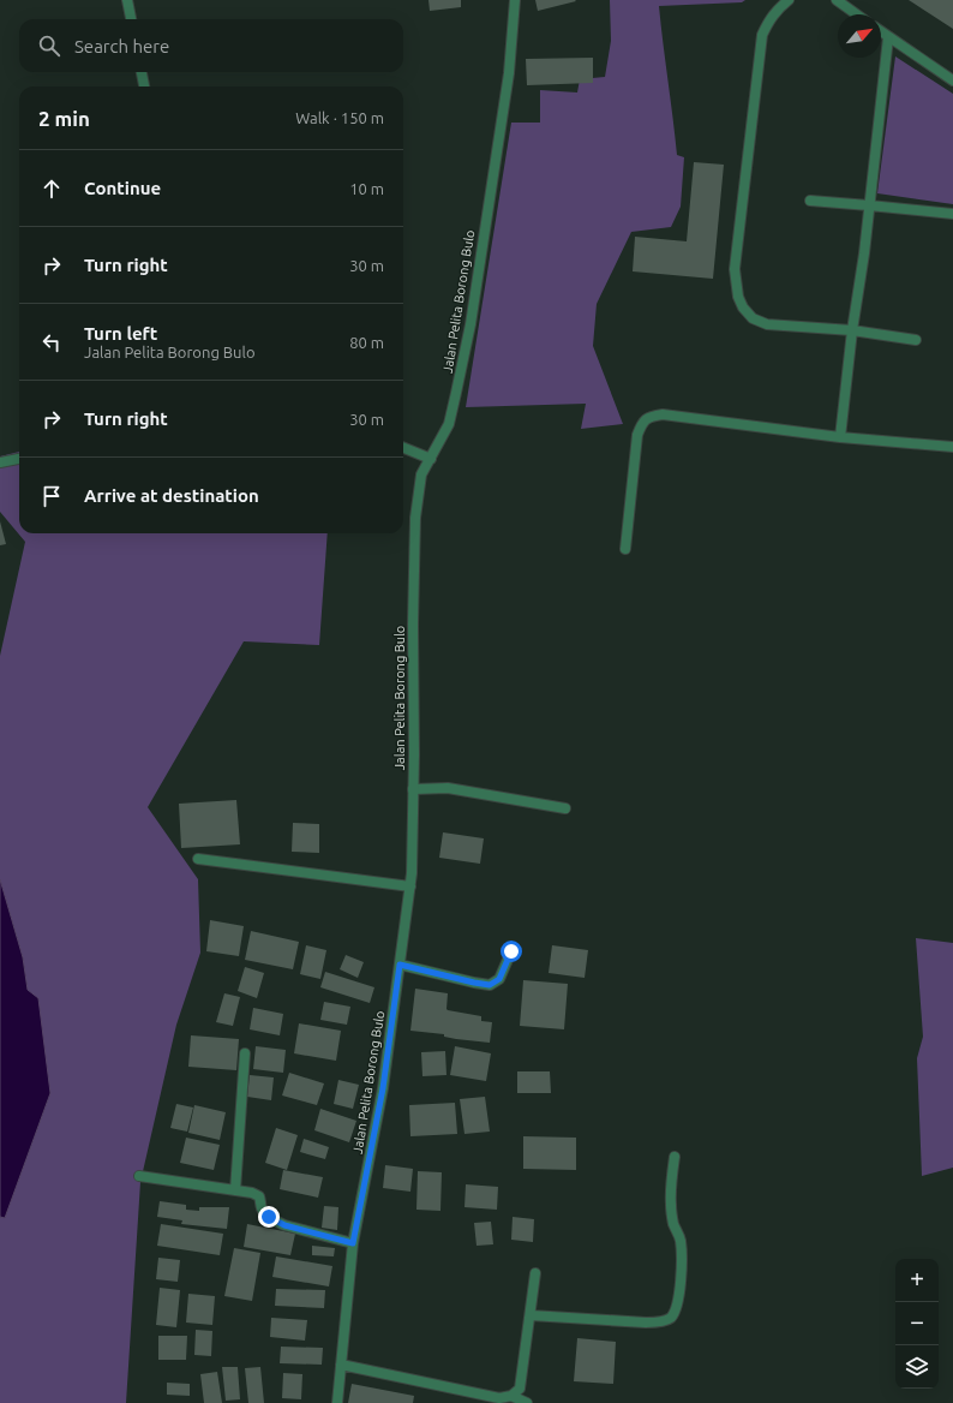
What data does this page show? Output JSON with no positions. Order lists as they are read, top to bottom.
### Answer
{
  "streets": {
    "street": ["Jalan Pelita Borong Bulo"]
  },
  "north": "top right",
  "page": {
    "search": "Search here",
    "heading": ["2 min", "Walk · 150 m"],
    "list": [
      ["Continue", "10 m"],
      ["Turn right", "30 m"],
      ["Turn left", "Jalan Pelita Borong Bulo", "80 m"],
      ["Turn right", "30 m"],
      "Arrive at destination"
    ],
    "map_buttons": ["+", "−"]
  }
}
